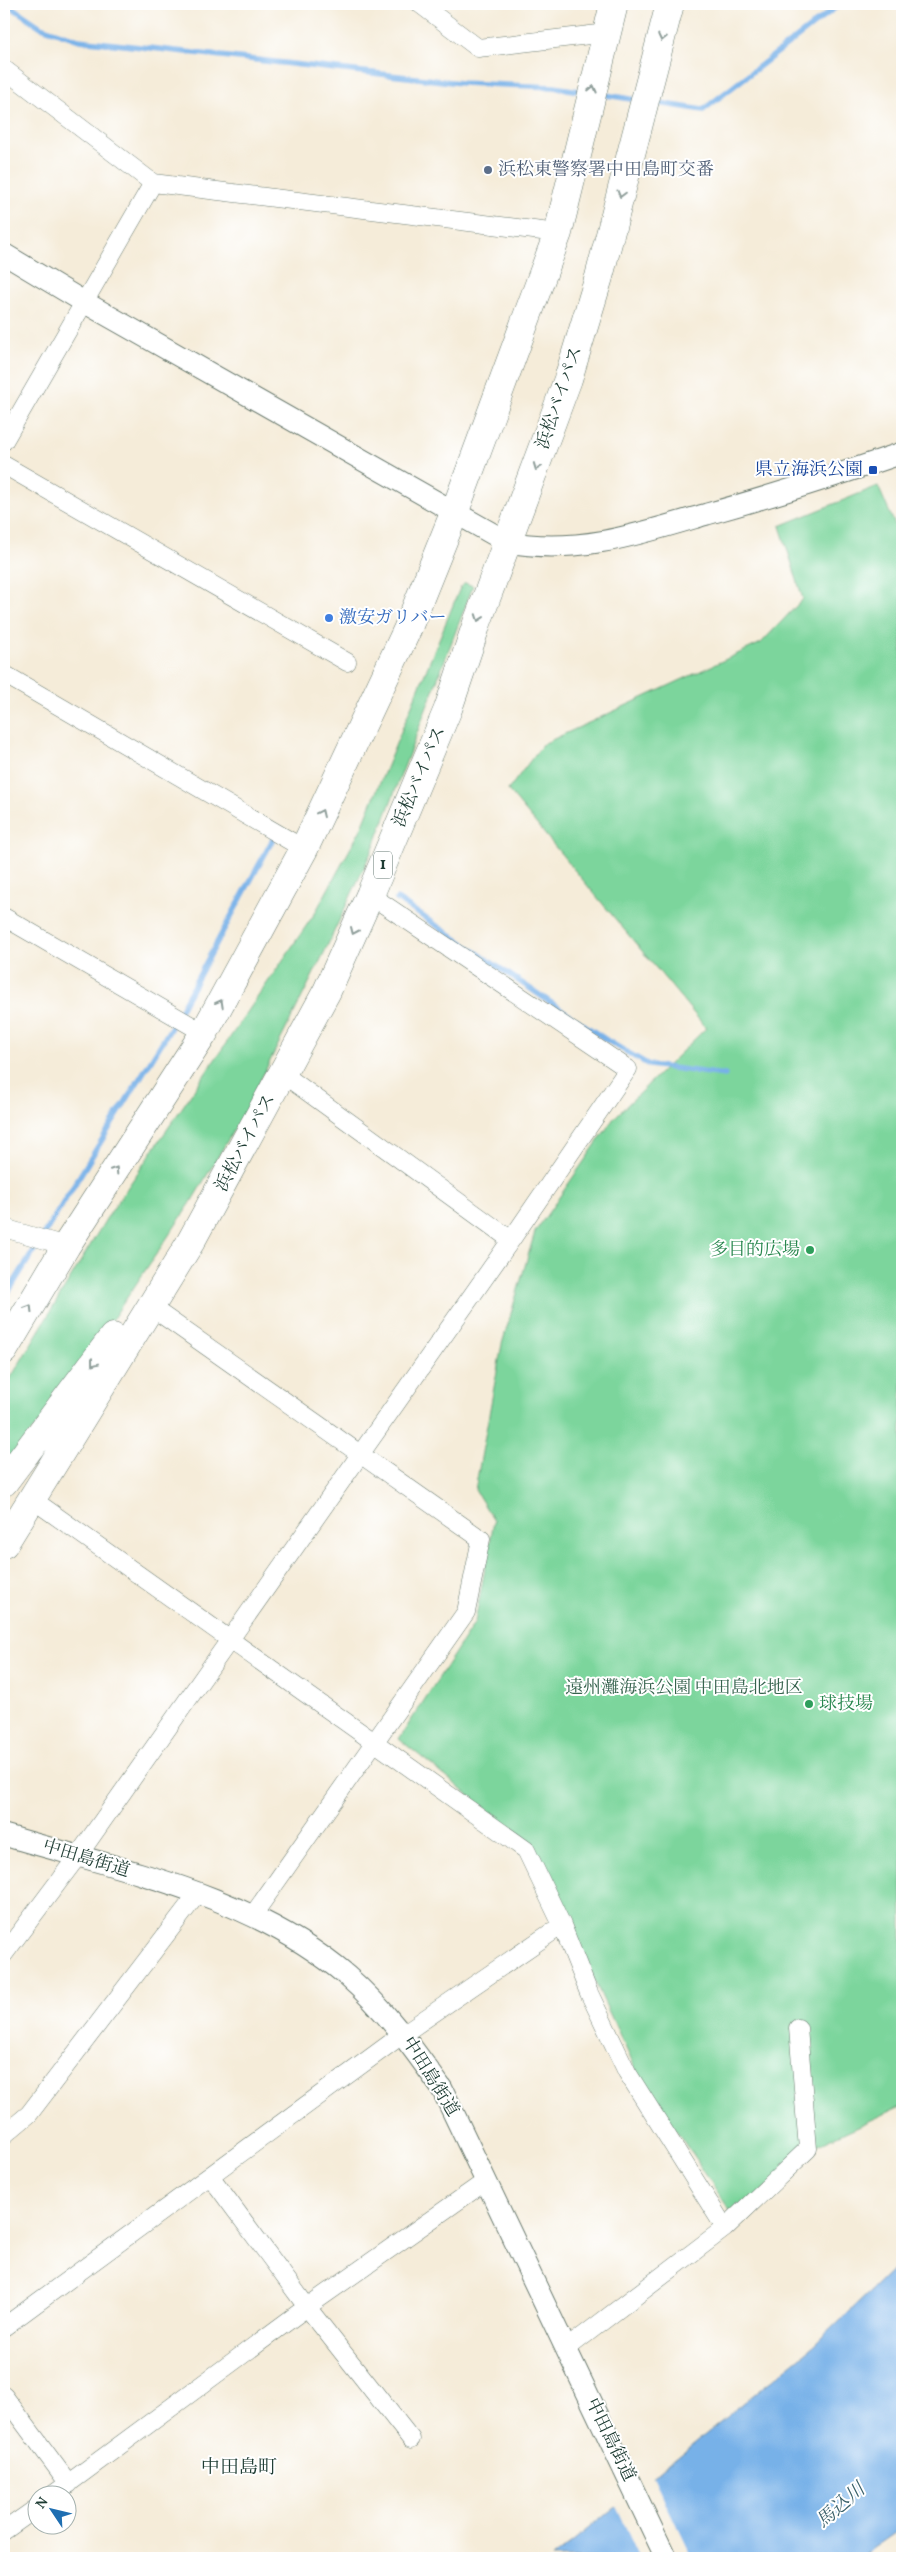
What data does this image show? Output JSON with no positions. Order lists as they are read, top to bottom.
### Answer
{
  "streets": {
    "highway": ["浜松バイパス", "1"],
    "street": ["中田島街道"]
  },
  "districts": ["中田島町"],
  "water": ["馬込川"],
  "parks": ["遠州灘海浜公園 中田島北地区"],
  "places": {
    "other": [
      "浜松東警察署中田島町交番",
      "激安ガリバー",
      "多目的広場",
      "球技場"
    ],
    "transit": ["県立海浜公園"]
  },
  "north": "top left"
}
